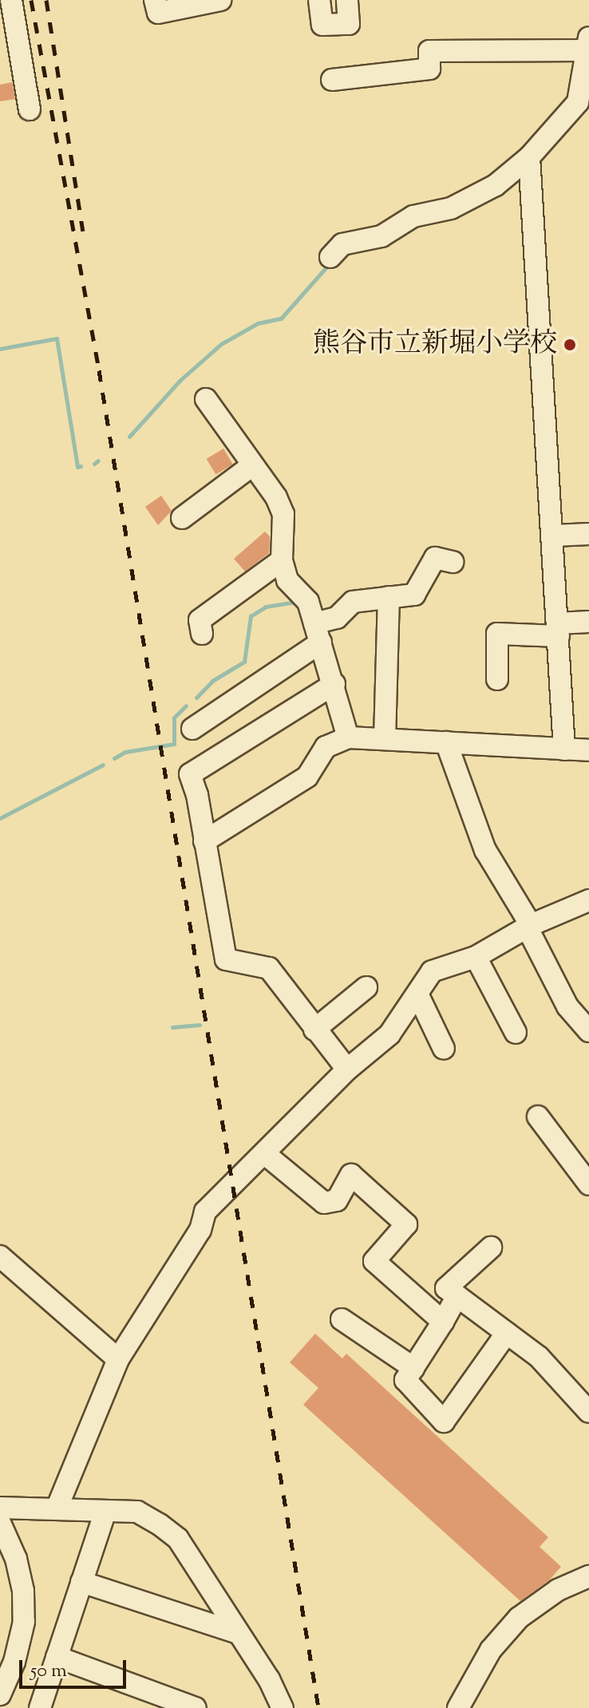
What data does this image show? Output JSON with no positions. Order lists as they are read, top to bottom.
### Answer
{
  "places": ["熊谷市立新堀小学校"],
  "scale_bar": "50 m"
}
